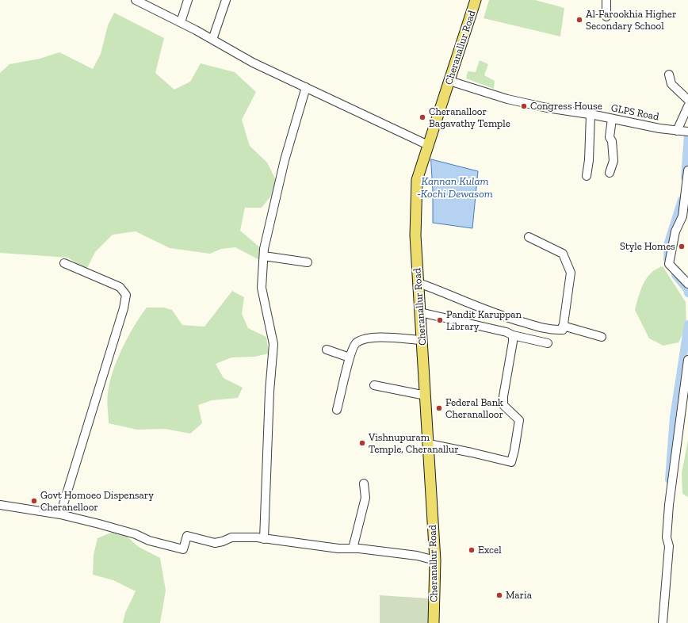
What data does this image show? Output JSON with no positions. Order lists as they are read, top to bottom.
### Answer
{
  "streets": {
    "main road": ["Cheranallur Road"],
    "street": ["GLPS Road"]
  },
  "crossings": [
    ["Cheranallur Road", "GLPS Road"]
  ],
  "water": ["Kannan Kulam -Kochi Dewasom"],
  "places": [
    "Al-Farookhia Higher Secondary School",
    "Congress House",
    "Cheranalloor Bagavathy Temple",
    "Style Homes",
    "Pandit Karuppan Library",
    "Federal Bank Cheranalloor",
    "Vishnupuram Temple, Cheranallur",
    "Govt Homoeo Dispensary Cheranelloor",
    "Excel",
    "Maria"
  ]
}
